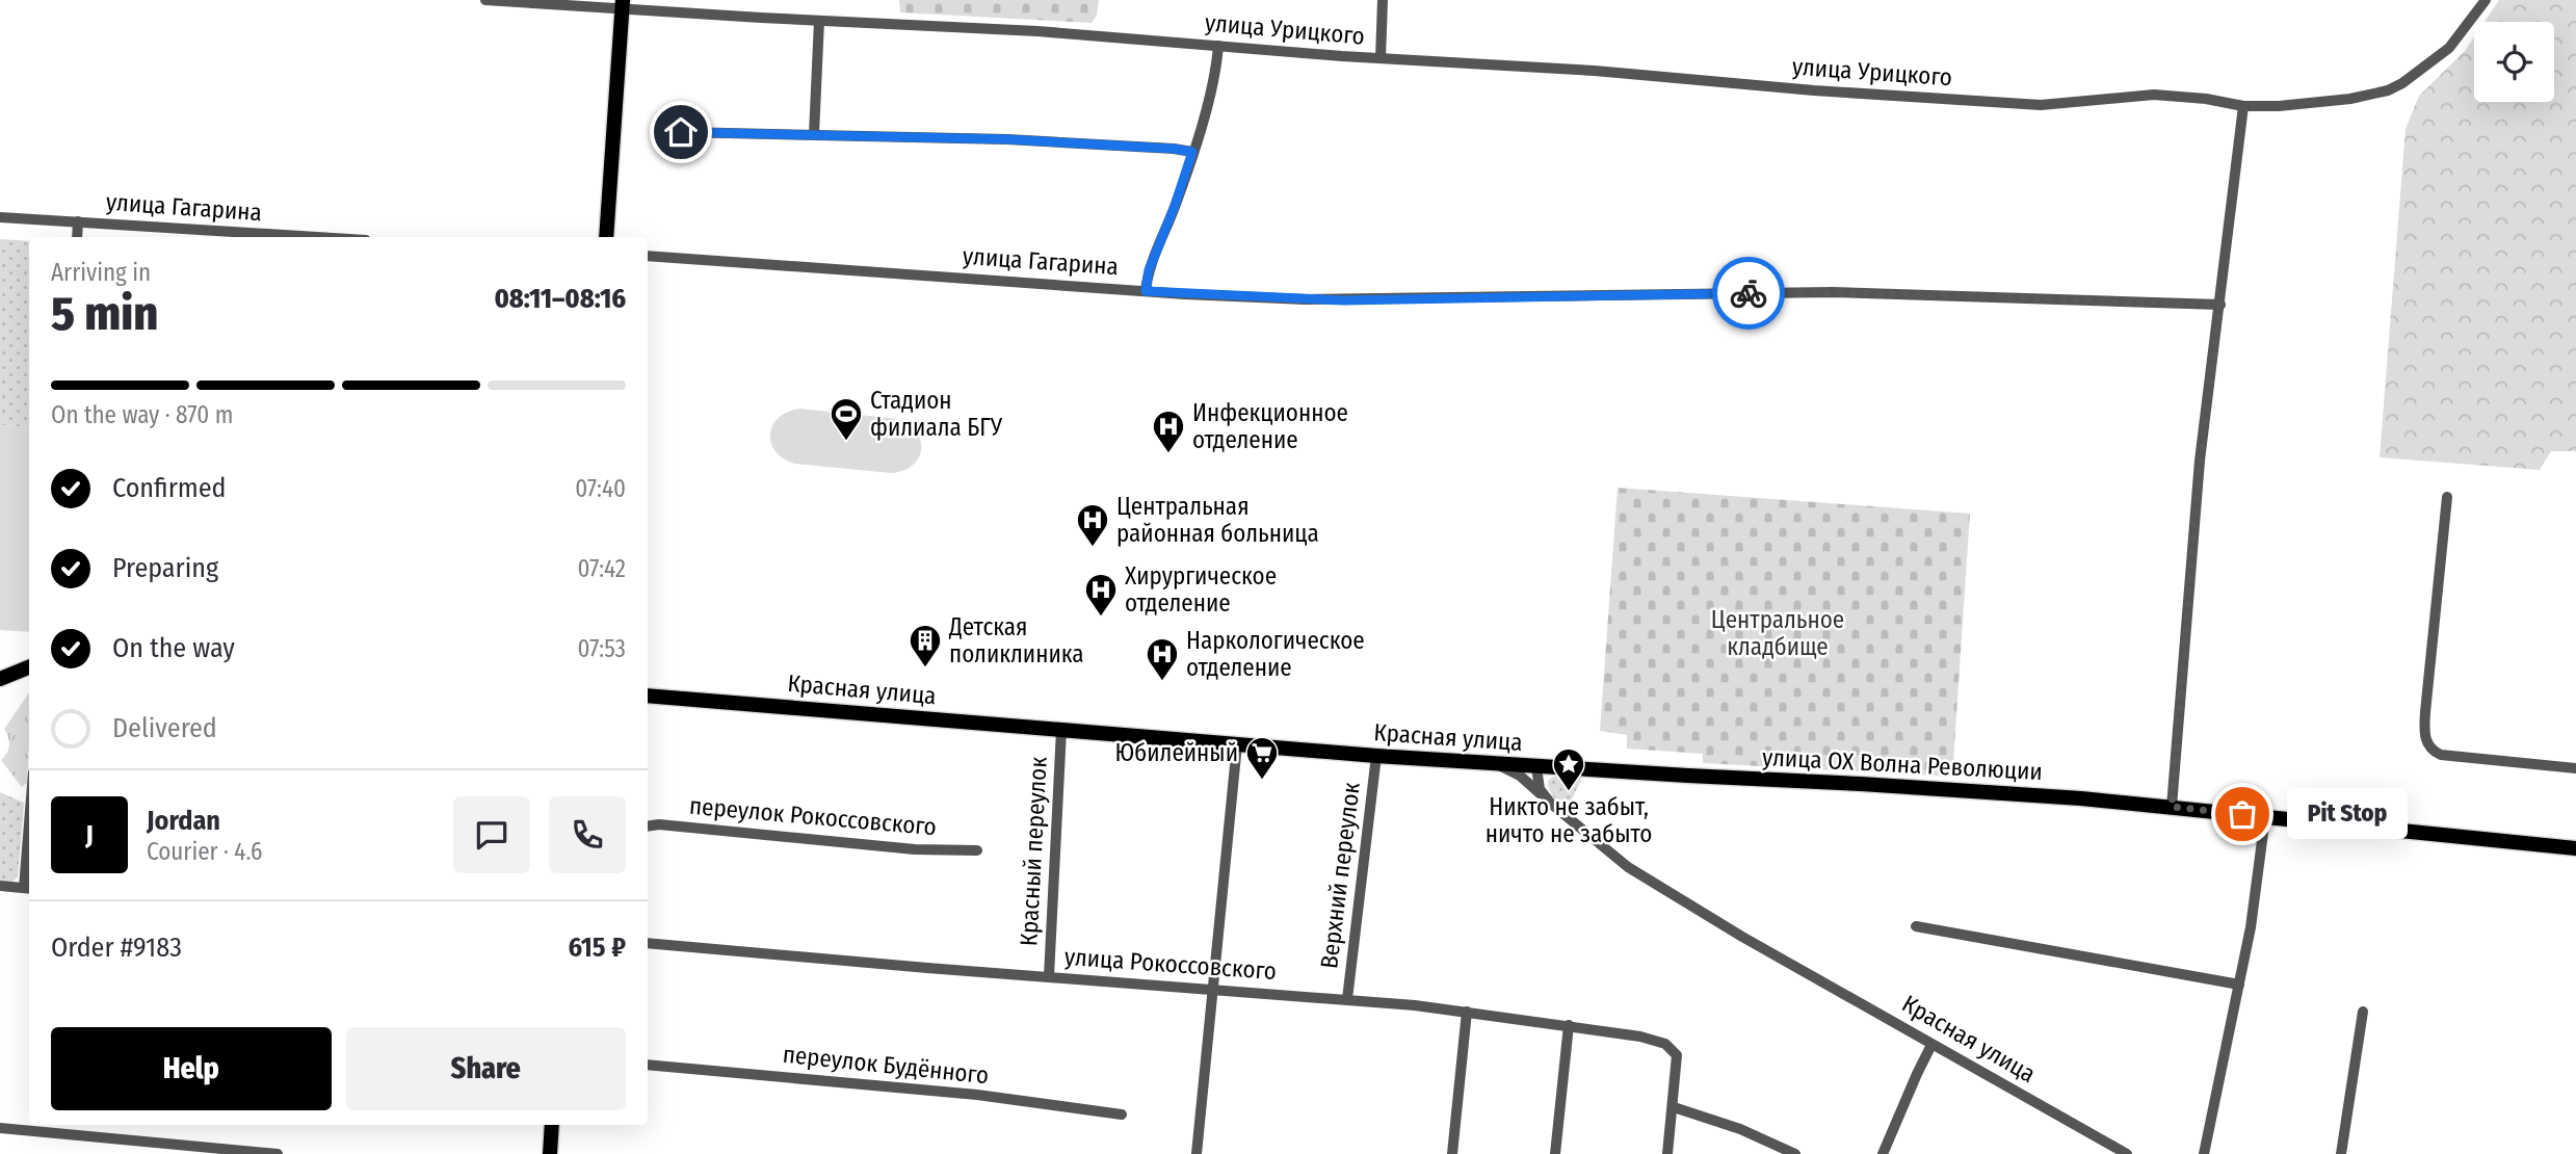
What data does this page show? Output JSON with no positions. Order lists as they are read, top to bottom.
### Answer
{
  "streets": {
    "main road": ["Красная улица", "улица ОХ Волна Революции"],
    "street": [
      "улица Урицкого",
      "улица Гагарина",
      "переулок Рокоссовского",
      "Красный переулок",
      "Верхний переулок",
      "улица Рокоссовского",
      "переулок Будённого"
    ]
  },
  "crossings": [
    ["Красная улица", "улица ОХ Волна Революции"],
    ["Красная улица", "Красный переулок"],
    ["Красная улица", "Верхний переулок"],
    ["Красный переулок", "улица Рокоссовского"],
    ["Верхний переулок", "улица Рокоссовского"]
  ],
  "parks": ["Центральное кладбище"],
  "places": {
    "sports": ["Стадион филиала БГУ"],
    "hospital": [
      "Инфекционное отделение",
      "Центральная районная больница",
      "Хирургическое отделение",
      "Наркологическое отделение"
    ],
    "building": ["Детская поликлиника"],
    "supermarket": ["Юбилейный"],
    "place": ["Никто не забыт, ничто не забыто"],
    "other": ["Pit Stop"]
  },
  "page": {
    "heading": ["5 min", "Arriving in", "08:11–08:16"],
    "panel": [
      "Jordan",
      "Courier · 4.6",
      "Order #9183",
      "615 ₽"
    ],
    "bar": "On the way · 870 m",
    "list": [
      ["Confirmed", "07:40"],
      ["Preparing", "07:42"],
      ["On the way", "07:53"],
      "Delivered"
    ],
    "bubble": "Pit Stop",
    "round": "J",
    "buttons": ["Help", "Share"]
  }
}
